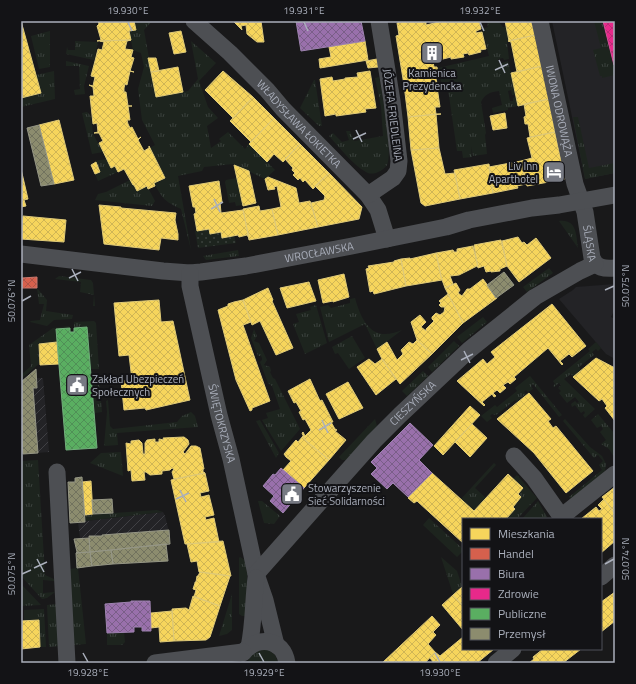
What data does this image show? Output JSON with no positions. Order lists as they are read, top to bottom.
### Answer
{
  "streets": {
    "street": [
      "IWONA ODROWĄŻA",
      "JÓZEFA FRIEDLEINA",
      "WŁADYSŁAWA ŁOKIETKA",
      "ŚLĄSKA",
      "WROCŁAWSKA",
      "CIESZYŃSKA",
      "ŚWIĘTOKRZYSKA"
    ]
  },
  "crossings": [
    ["IWONA ODROWĄŻA", "ŚLĄSKA"],
    ["IWONA ODROWĄŻA", "WROCŁAWSKA"],
    ["JÓZEFA FRIEDLEINA", "WŁADYSŁAWA ŁOKIETKA"],
    ["WŁADYSŁAWA ŁOKIETKA", "WROCŁAWSKA"],
    ["ŚLĄSKA", "WROCŁAWSKA"],
    ["ŚLĄSKA", "CIESZYŃSKA"],
    ["WROCŁAWSKA", "ŚWIĘTOKRZYSKA"],
    ["CIESZYŃSKA", "ŚWIĘTOKRZYSKA"]
  ],
  "places": {
    "building": ["Kamienica Prezydencka"],
    "hotel": ["Liv Inn Aparthotel"],
    "public building": ["Zakład Ubezpieczeń Społecznych", "Stowarzyszenie Sieć Solidarności"]
  },
  "legend": [
    "Mieszkania",
    "Handel",
    "Biura",
    "Zdrowie",
    "Publiczne",
    "Przemysł"
  ],
  "coordinates": [
    "19.930°E",
    "19.931°E",
    "19.932°E",
    "50.075°N",
    "50.076°N",
    "50.074°N",
    "19.928°E",
    "19.929°E"
  ]
}
